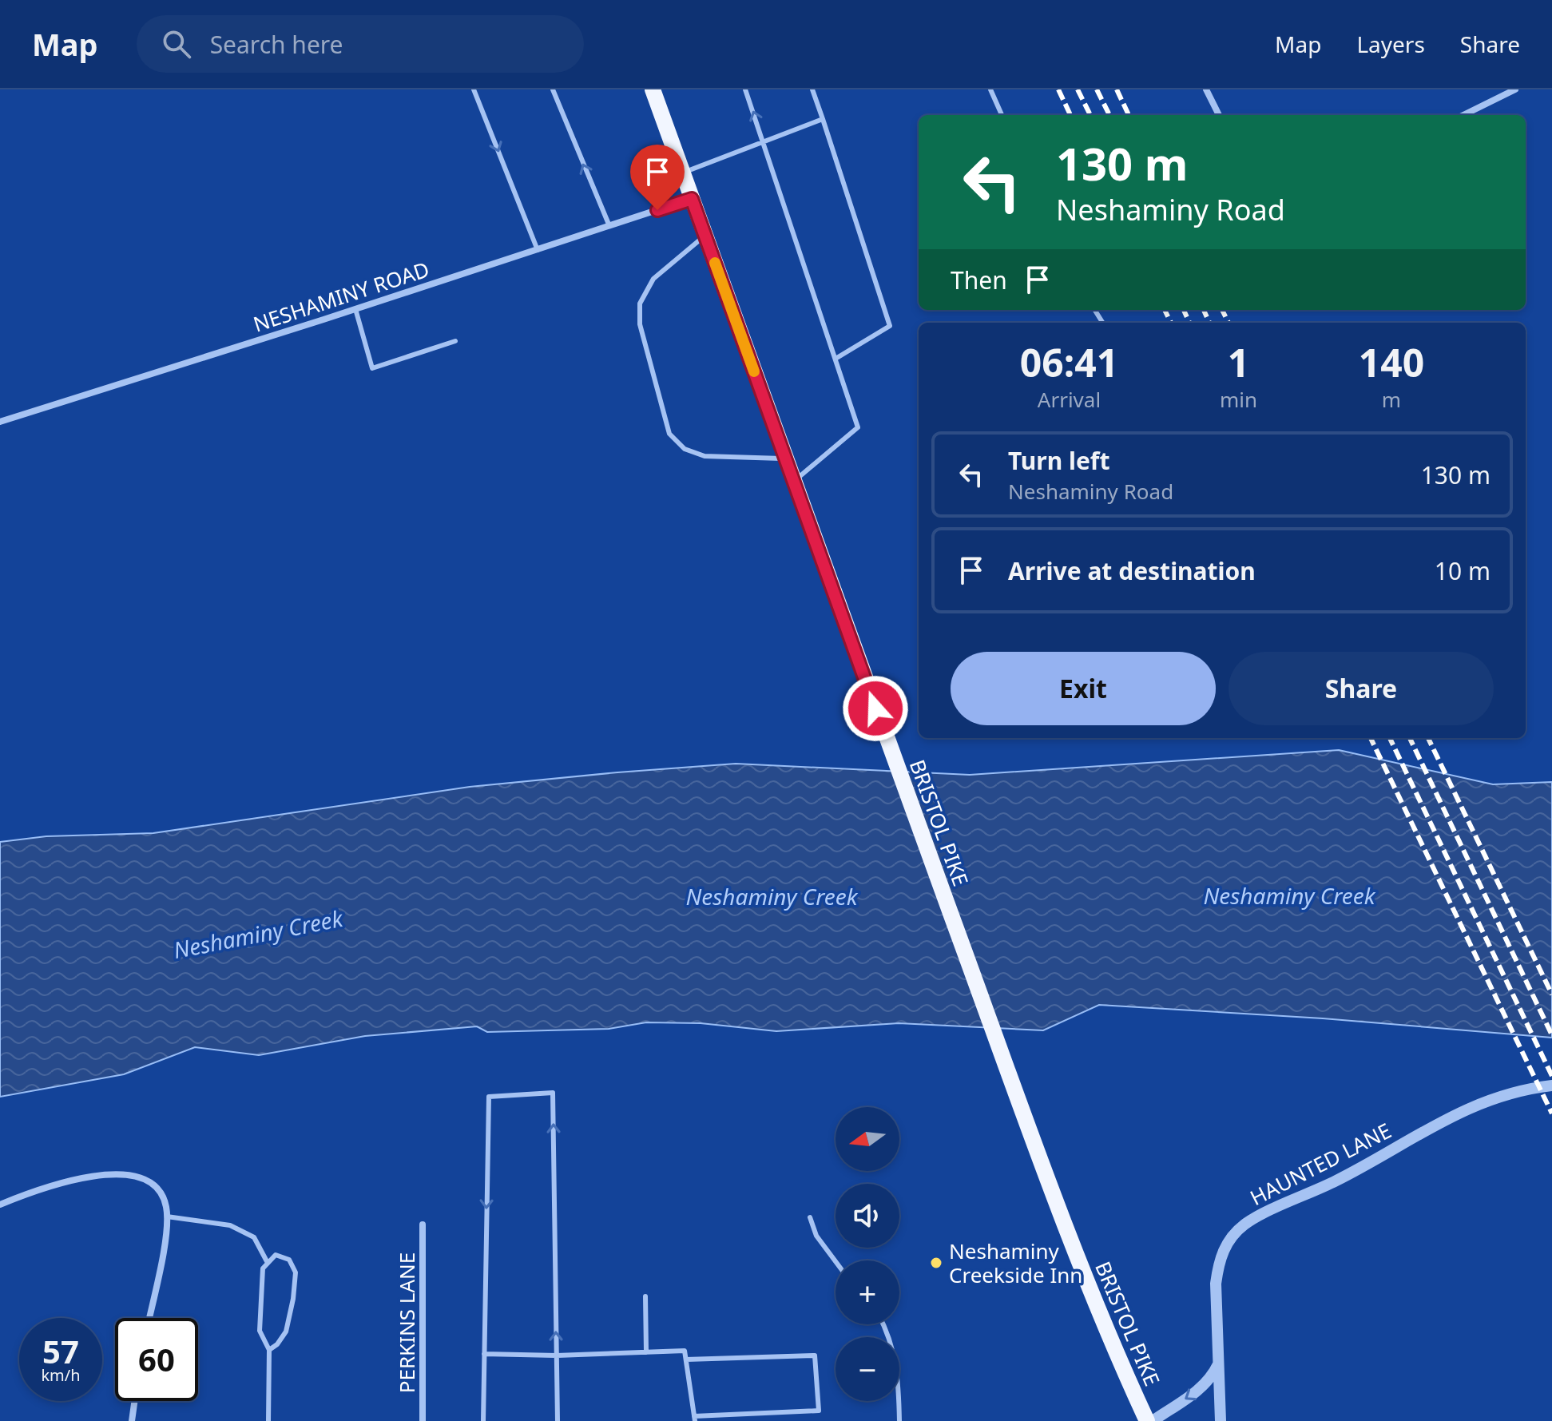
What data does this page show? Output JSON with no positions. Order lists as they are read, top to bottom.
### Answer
{
  "streets": {
    "main road": ["BRISTOL PIKE"],
    "street": ["NESHAMINY ROAD", "HAUNTED LANE", "PERKINS LANE"]
  },
  "crossings": [
    ["NESHAMINY ROAD", "BRISTOL PIKE"]
  ],
  "water": ["Neshaminy Creek"],
  "places": ["Neshaminy Creekside Inn"],
  "north": "left",
  "page": {
    "header": "Map",
    "search": "Search here",
    "nav": ["Map", "Layers", "Share"],
    "turn": ["130 m", "Neshaminy Road"],
    "then": "Then",
    "eta": [
      "06:41",
      "Arrival",
      "1",
      "min",
      "140",
      "m"
    ],
    "list": [
      {
        "name": "Turn left",
        "note": "Neshaminy Road",
        "value": "130 m"
      },
      {
        "name": "Arrive at destination",
        "value": "10 m"
      }
    ],
    "buttons": ["Exit", "Share"],
    "map_buttons": ["+", "−"],
    "speed": "57 km/h",
    "limit": "60"
  }
}
